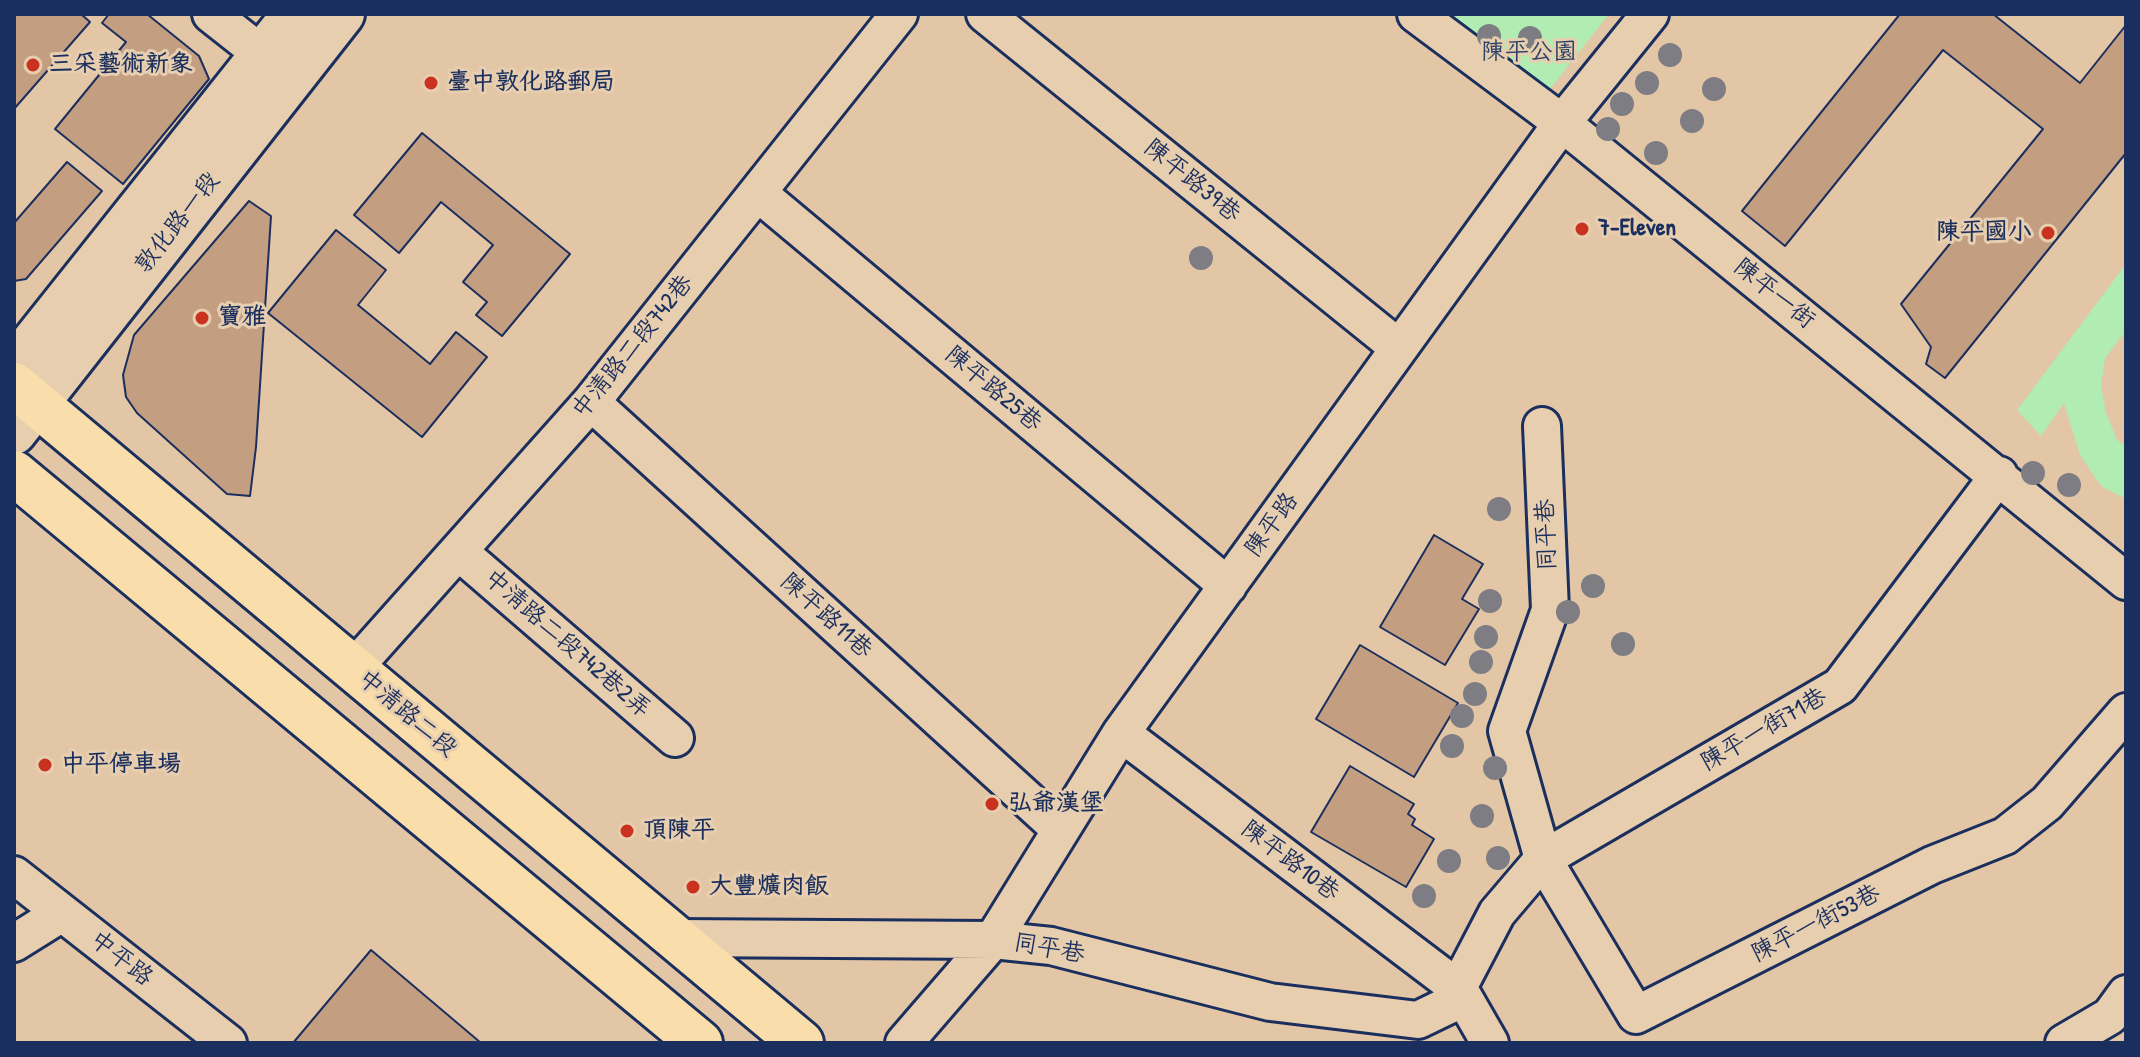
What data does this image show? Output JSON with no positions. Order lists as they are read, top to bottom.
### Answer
{
  "streets": {
    "main road": ["中清路二段"],
    "street": [
      "陳平路39巷",
      "敦化路一段",
      "陳平一街",
      "中清路二段742巷",
      "陳平路25巷",
      "陳平路",
      "同平巷",
      "陳平路11巷",
      "中清路二段742巷2弄",
      "陳平一街71巷",
      "陳平路10巷",
      "陳平一街53巷",
      "中平路"
    ]
  },
  "crossings": [
    ["陳平路39巷", "陳平路"],
    ["敦化路一段", "中清路二段"],
    ["陳平一街", "陳平路"],
    ["陳平一街", "陳平一街71巷"],
    ["中清路二段742巷", "陳平路25巷"],
    ["中清路二段742巷", "陳平路11巷"],
    ["中清路二段742巷", "中清路二段742巷2弄"],
    ["中清路二段742巷", "中清路二段"],
    ["陳平路25巷", "陳平路"],
    ["陳平路", "同平巷"],
    ["陳平路", "陳平路11巷"],
    ["陳平路", "陳平路10巷"],
    ["同平巷", "中清路二段"],
    ["同平巷", "陳平一街71巷"],
    ["同平巷", "陳平路10巷"],
    ["同平巷", "陳平一街53巷"],
    ["陳平一街71巷", "陳平一街53巷"]
  ],
  "parks": ["陳平公園"],
  "places": [
    "三采藝術新象",
    "臺中敦化路郵局",
    "7-Eleven",
    "陳平國小",
    "寶雅",
    "中平停車場",
    "弘爺漢堡",
    "頂陳平",
    "大豐爌肉飯"
  ]
}
